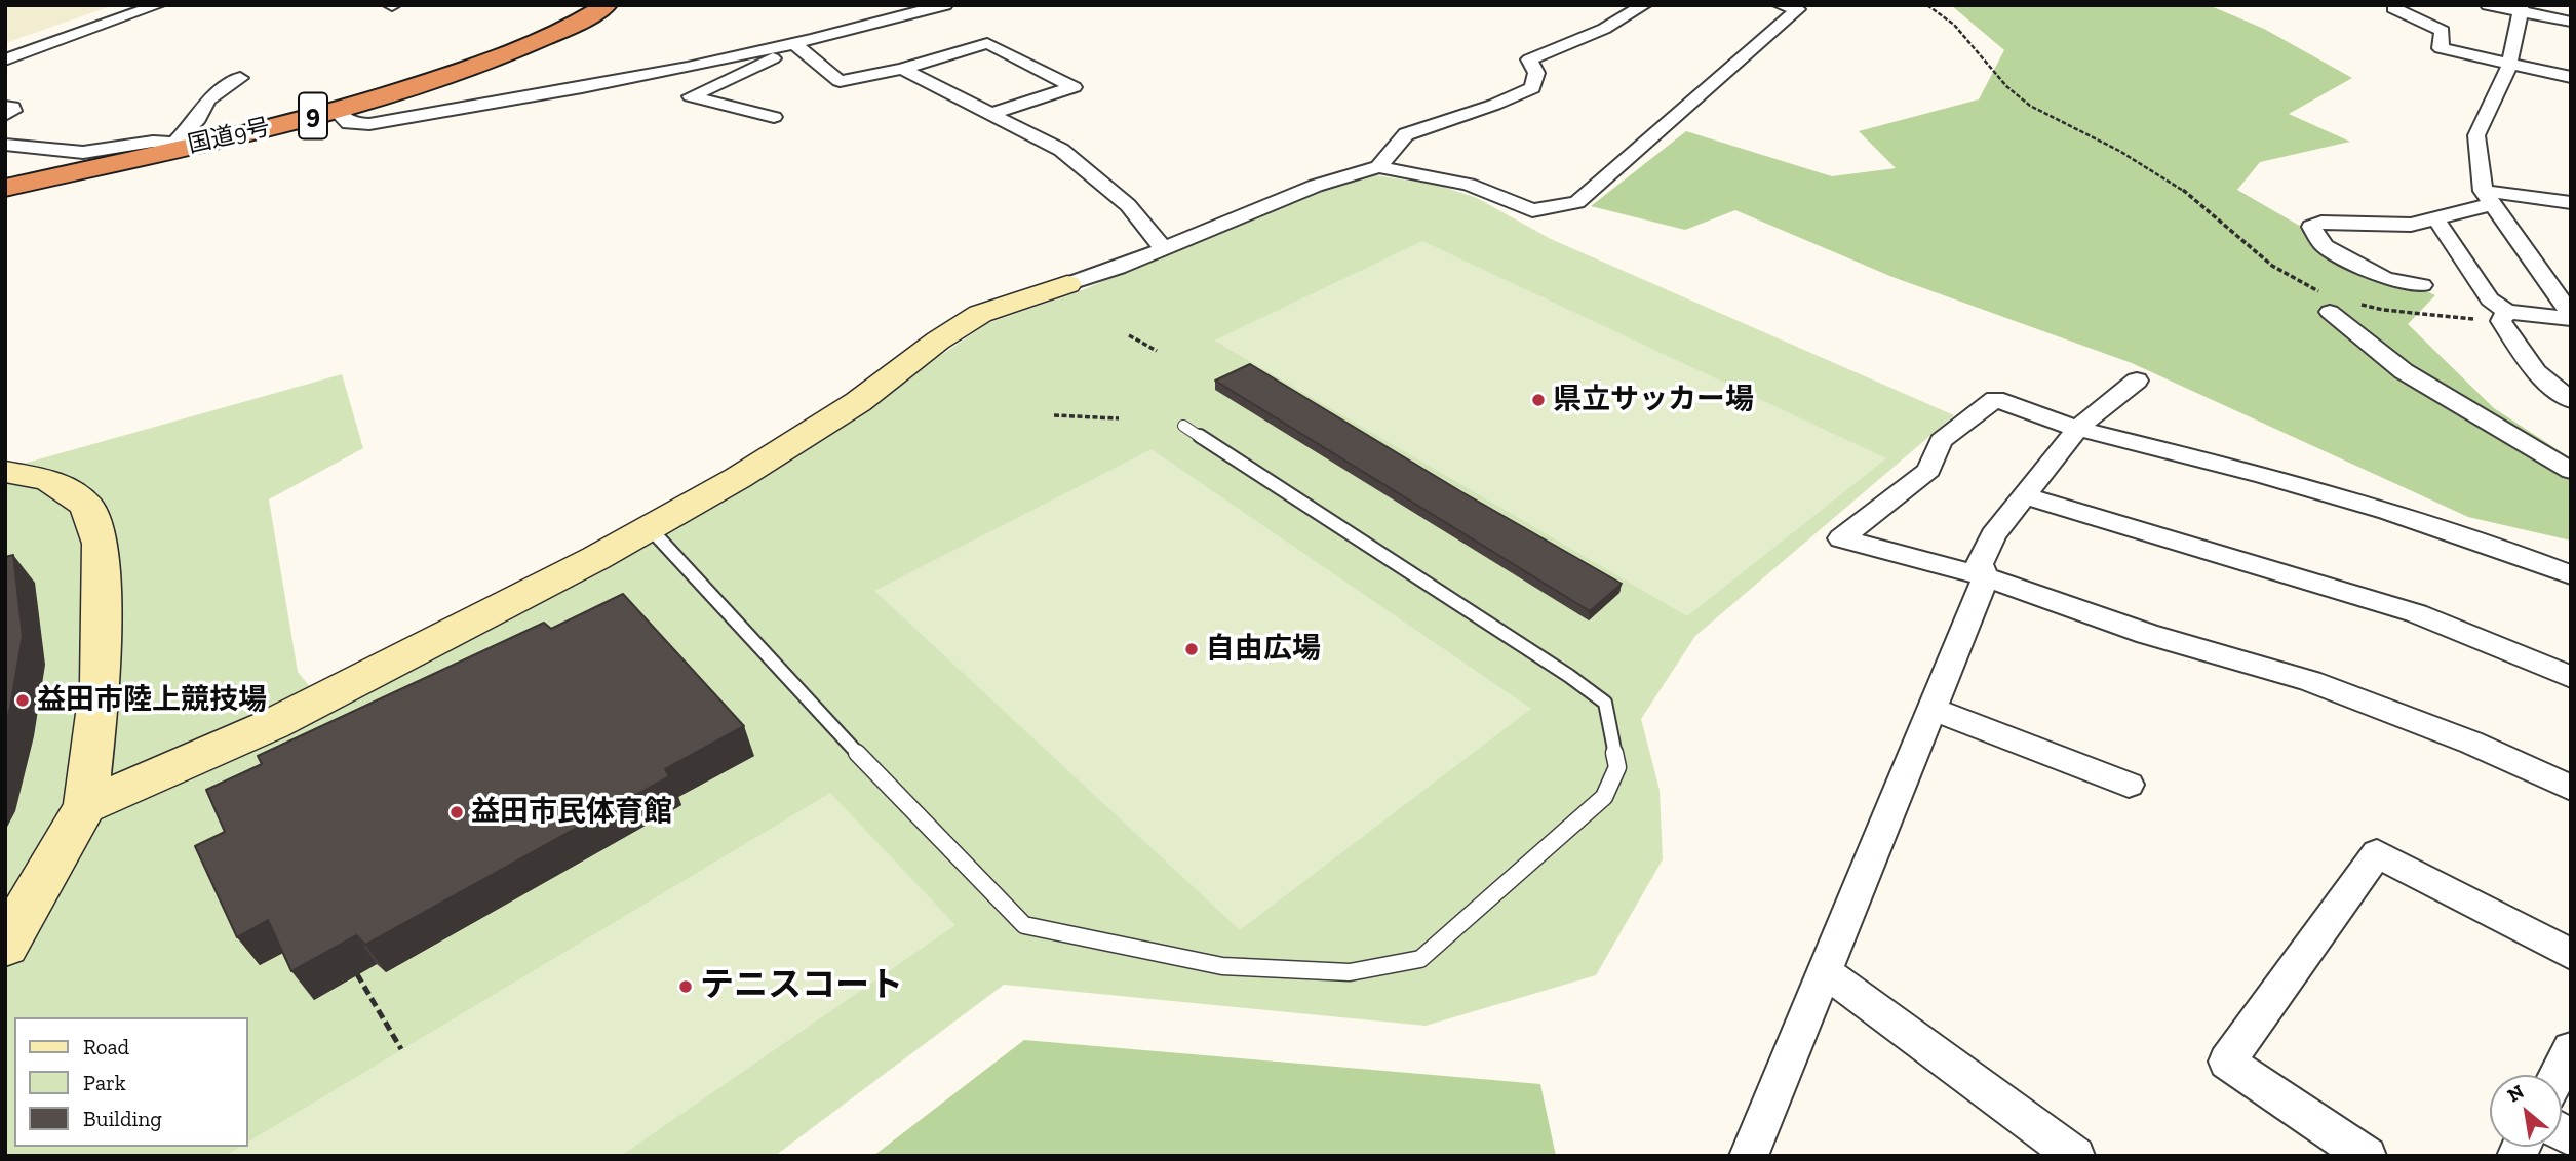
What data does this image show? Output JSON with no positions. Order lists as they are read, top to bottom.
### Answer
{
  "streets": {
    "highway": ["9", "国道9号"]
  },
  "places": [
    "県立サッカー場",
    "自由広場",
    "益田市陸上競技場",
    "益田市民体育館",
    "テニスコート"
  ],
  "legend": ["Road", "Park", "Building"],
  "north": "top left"
}
